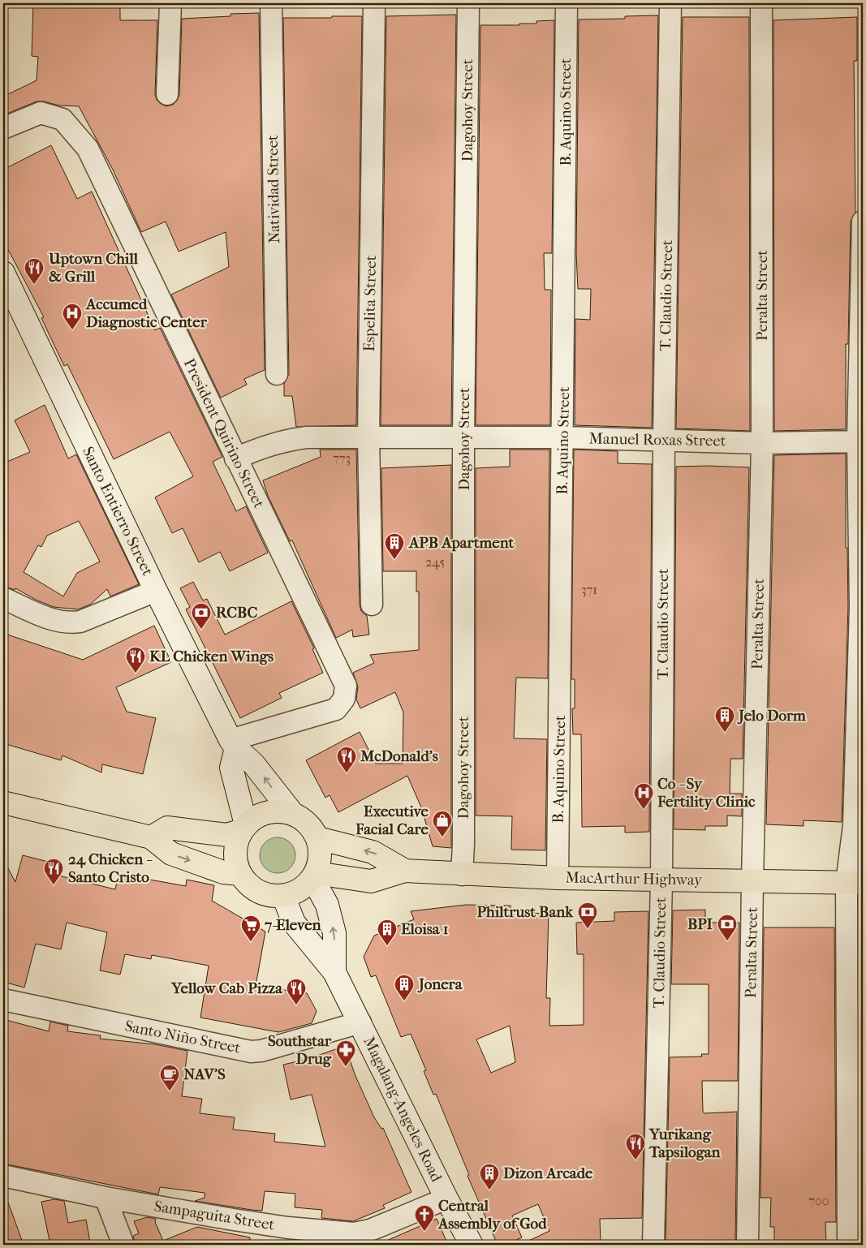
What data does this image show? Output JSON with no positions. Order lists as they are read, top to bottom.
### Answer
{
  "streets": {
    "highway": ["MacArthur Highway"],
    "main road": ["Santo Entierro Street", "Magalang-Angeles Road"],
    "street": [
      "Dagohoy Street",
      "B. Aquino Street",
      "Natividad Street",
      "T. Claudio Street",
      "Peralta Street",
      "Espelita Street",
      "President Quirino Street",
      "Manuel Roxas Street",
      "Santo Niño Street",
      "Sampaguita Street"
    ]
  },
  "crossings": [
    ["Dagohoy Street", "Manuel Roxas Street"],
    ["Dagohoy Street", "MacArthur Highway"],
    ["B. Aquino Street", "Manuel Roxas Street"],
    ["B. Aquino Street", "MacArthur Highway"],
    ["T. Claudio Street", "Manuel Roxas Street"],
    ["T. Claudio Street", "MacArthur Highway"],
    ["Peralta Street", "Manuel Roxas Street"],
    ["Peralta Street", "MacArthur Highway"],
    ["Espelita Street", "Manuel Roxas Street"],
    ["President Quirino Street", "Manuel Roxas Street"],
    ["President Quirino Street", "Santo Entierro Street"],
    ["Santo Entierro Street", "MacArthur Highway"],
    ["Santo Entierro Street", "Magalang-Angeles Road"],
    ["MacArthur Highway", "Magalang-Angeles Road"],
    ["Santo Niño Street", "Magalang-Angeles Road"],
    ["Magalang-Angeles Road", "Sampaguita Street"]
  ],
  "places": {
    "restaurant": [
      "Uptown Chill & Grill",
      "KL Chicken Wings",
      "McDonald's",
      "24 Chicken - Santo Cristo",
      "Yellow Cab Pizza",
      "Yurikang Tapsilogan"
    ],
    "hospital": ["Accumed Diagnostic Center", "Co - Sy Fertility Clinic"],
    "building": [
      "APB Apartment",
      "Jelo Dorm",
      "Eloisa 1",
      "Jonera",
      "Dizon Arcade"
    ],
    "bank": ["RCBC", "Philtrust Bank", "BPI"],
    "shop": ["Executive Facial Care"],
    "supermarket": ["7-Eleven"],
    "pharmacy": ["Southstar Drug"],
    "cafe": ["NAV'S"],
    "church": ["Central Assembly of God"]
  },
  "house_numbers": [
    "773",
    "245",
    "371",
    "700"
  ]
}
